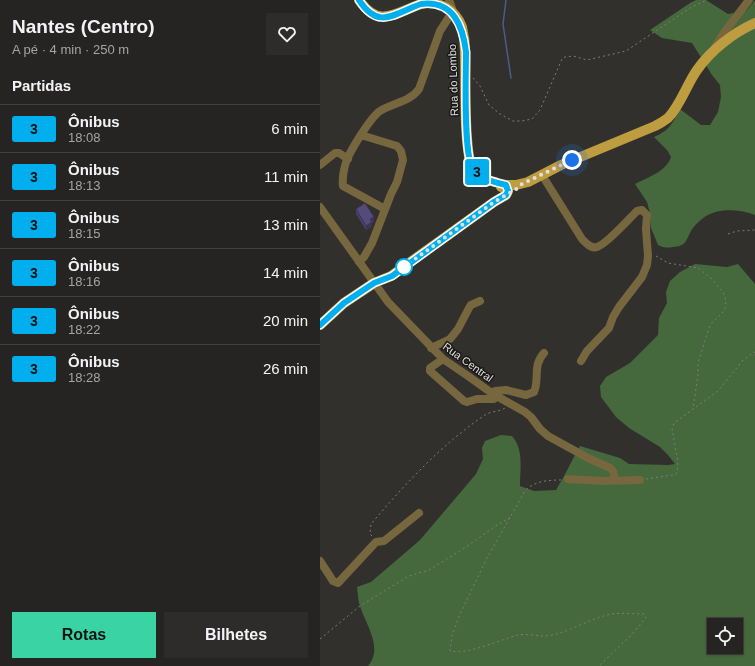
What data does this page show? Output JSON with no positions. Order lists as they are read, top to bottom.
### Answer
{
  "streets": {
    "main road": ["Rua do Lombo"],
    "street": ["Rua Central"]
  },
  "lines": ["bus line 3"],
  "page": {
    "heading": [
      ["Nantes (Centro)", "A pé · 4 min · 250 m"],
      "Partidas"
    ],
    "on_map": "3",
    "list": [
      {
        "mark": "3",
        "name": "Ônibus",
        "note": "18:08",
        "value": "6 min"
      },
      {
        "mark": "3",
        "name": "Ônibus",
        "note": "18:13",
        "value": "11 min"
      },
      {
        "mark": "3",
        "name": "Ônibus",
        "note": "18:15",
        "value": "13 min"
      },
      {
        "mark": "3",
        "name": "Ônibus",
        "note": "18:16",
        "value": "14 min"
      },
      {
        "mark": "3",
        "name": "Ônibus",
        "note": "18:22",
        "value": "20 min"
      },
      {
        "mark": "3",
        "name": "Ônibus",
        "note": "18:28",
        "value": "26 min"
      }
    ],
    "buttons": ["Rotas", "Bilhetes"]
  }
}
